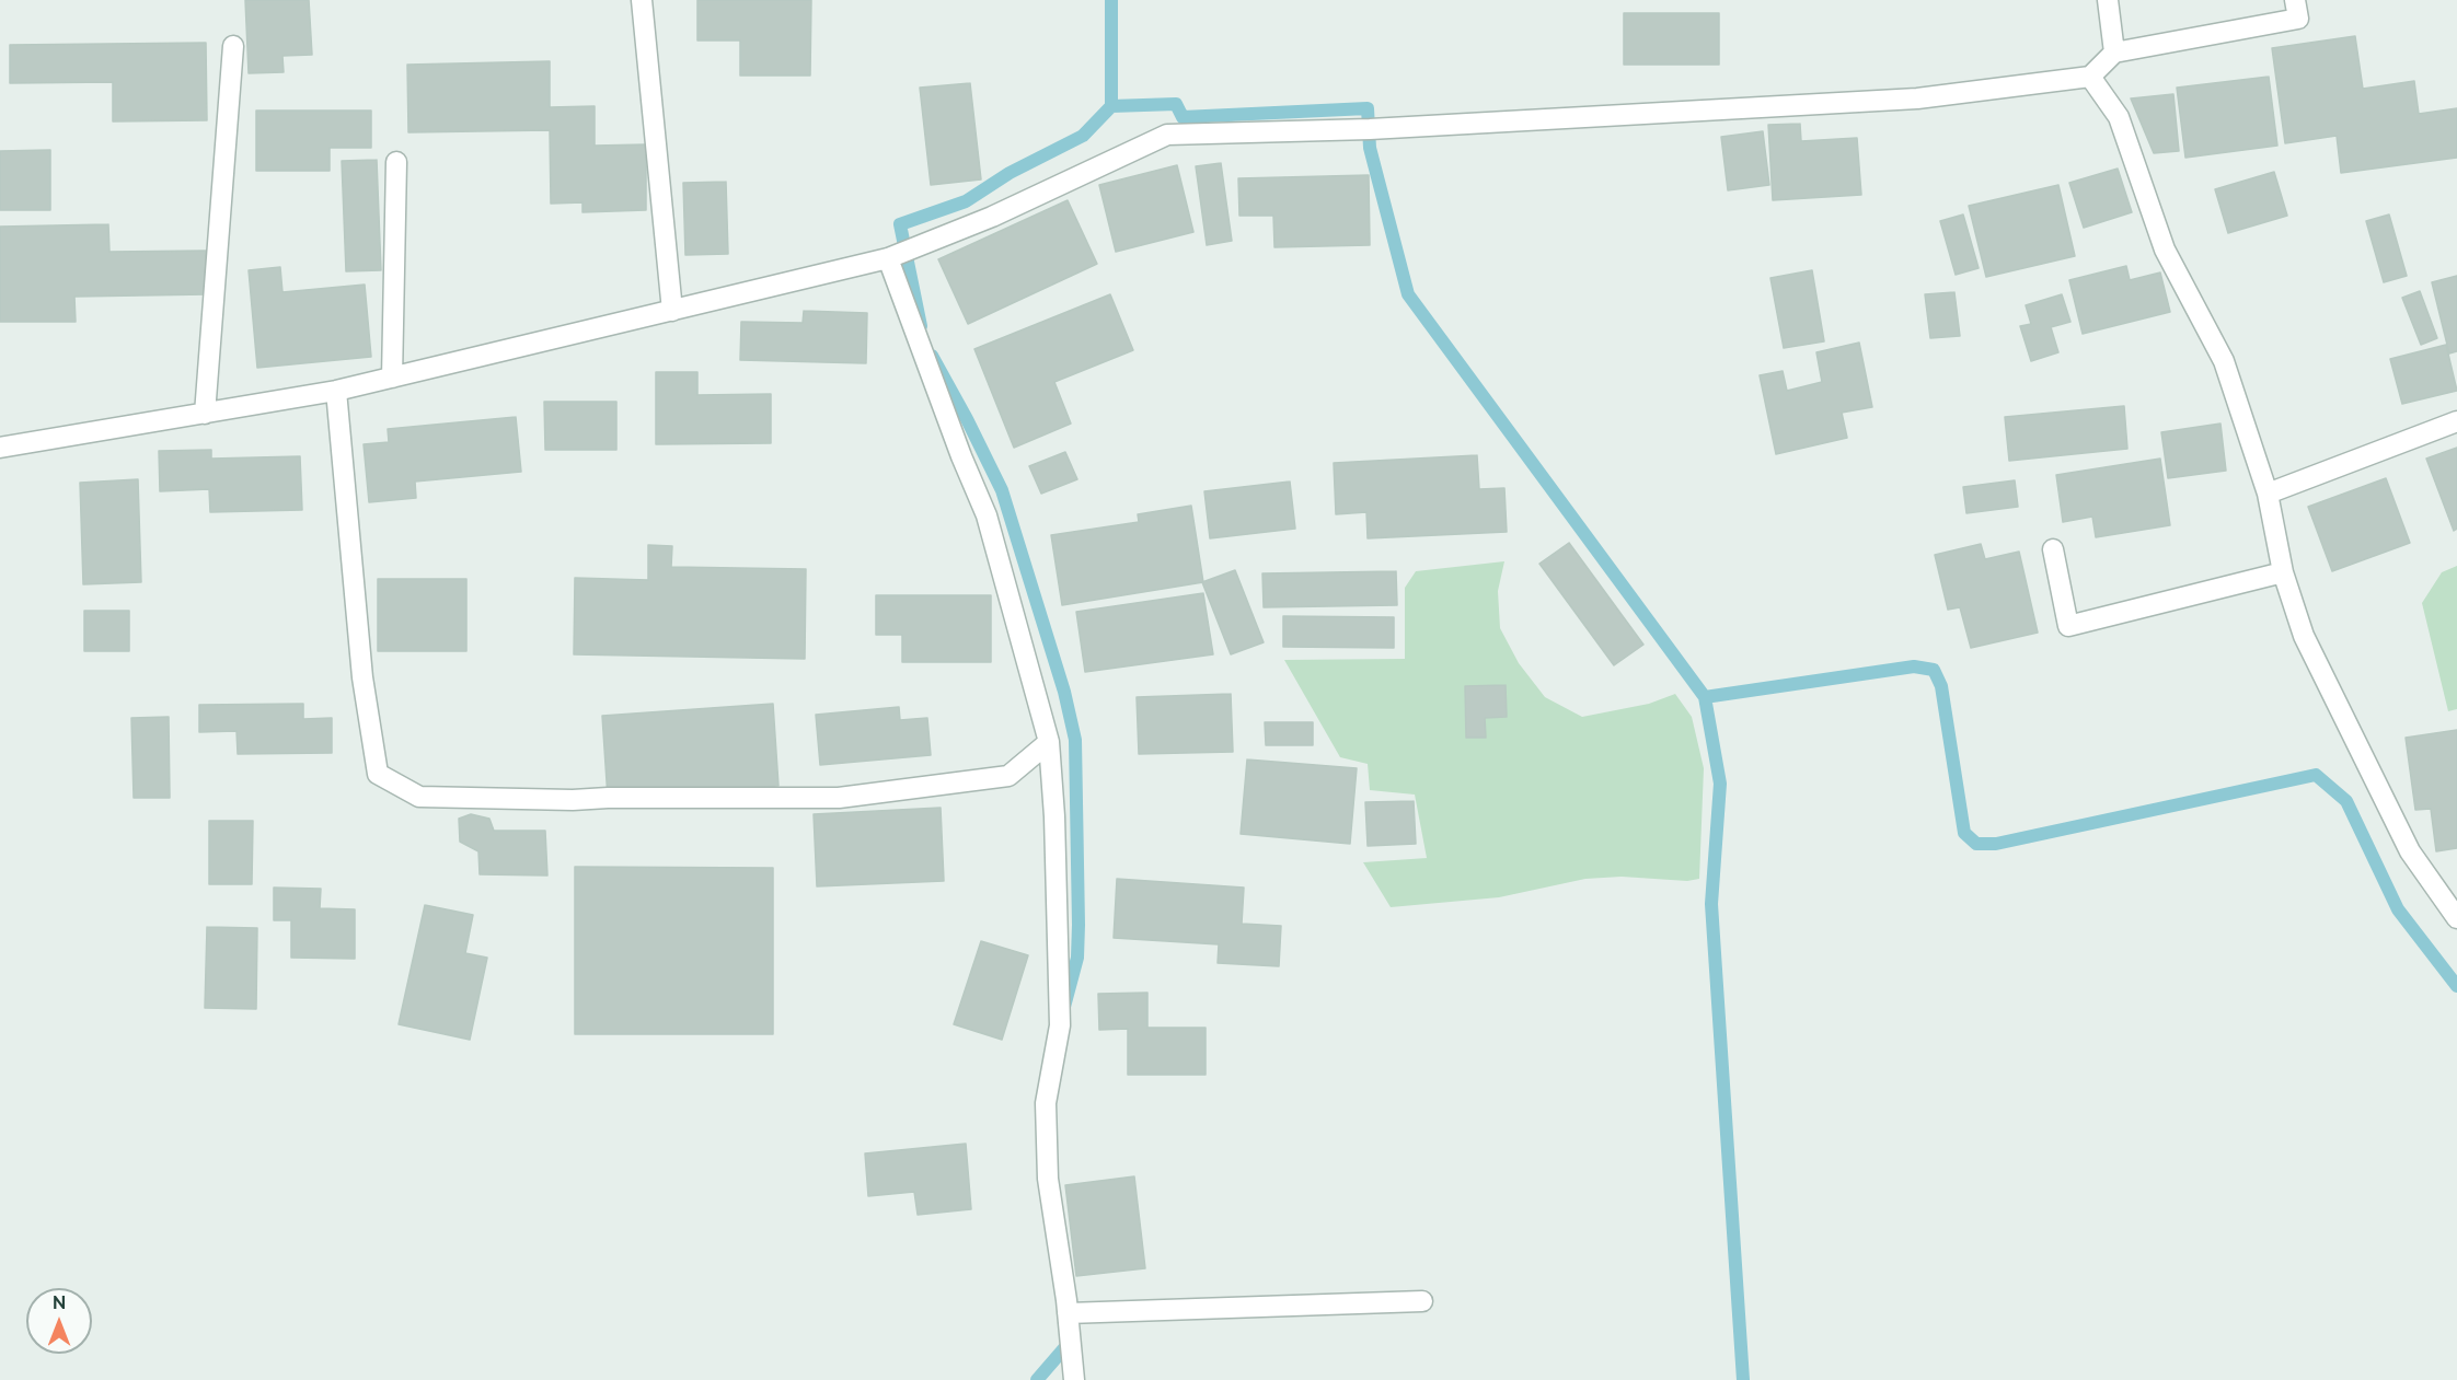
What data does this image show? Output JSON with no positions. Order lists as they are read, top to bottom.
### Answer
{
  "north": "top"
}
